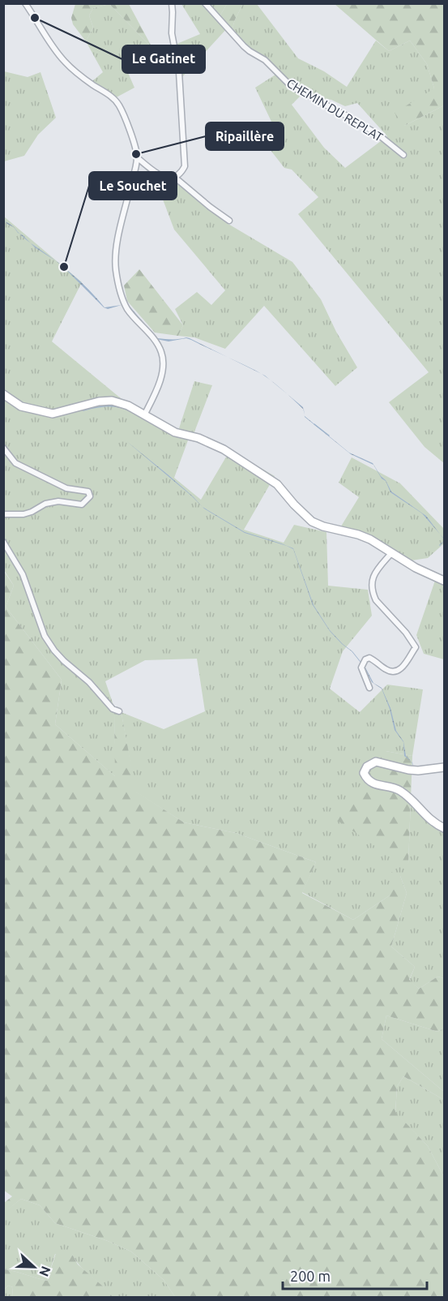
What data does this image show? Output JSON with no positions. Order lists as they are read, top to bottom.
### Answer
{
  "streets": {
    "street": ["CHEMIN DU REPLAT"]
  },
  "places": ["Le Gatinet", "Ripaillère", "Le Souchet"],
  "scale_bar": "200 m",
  "north": "right"
}
